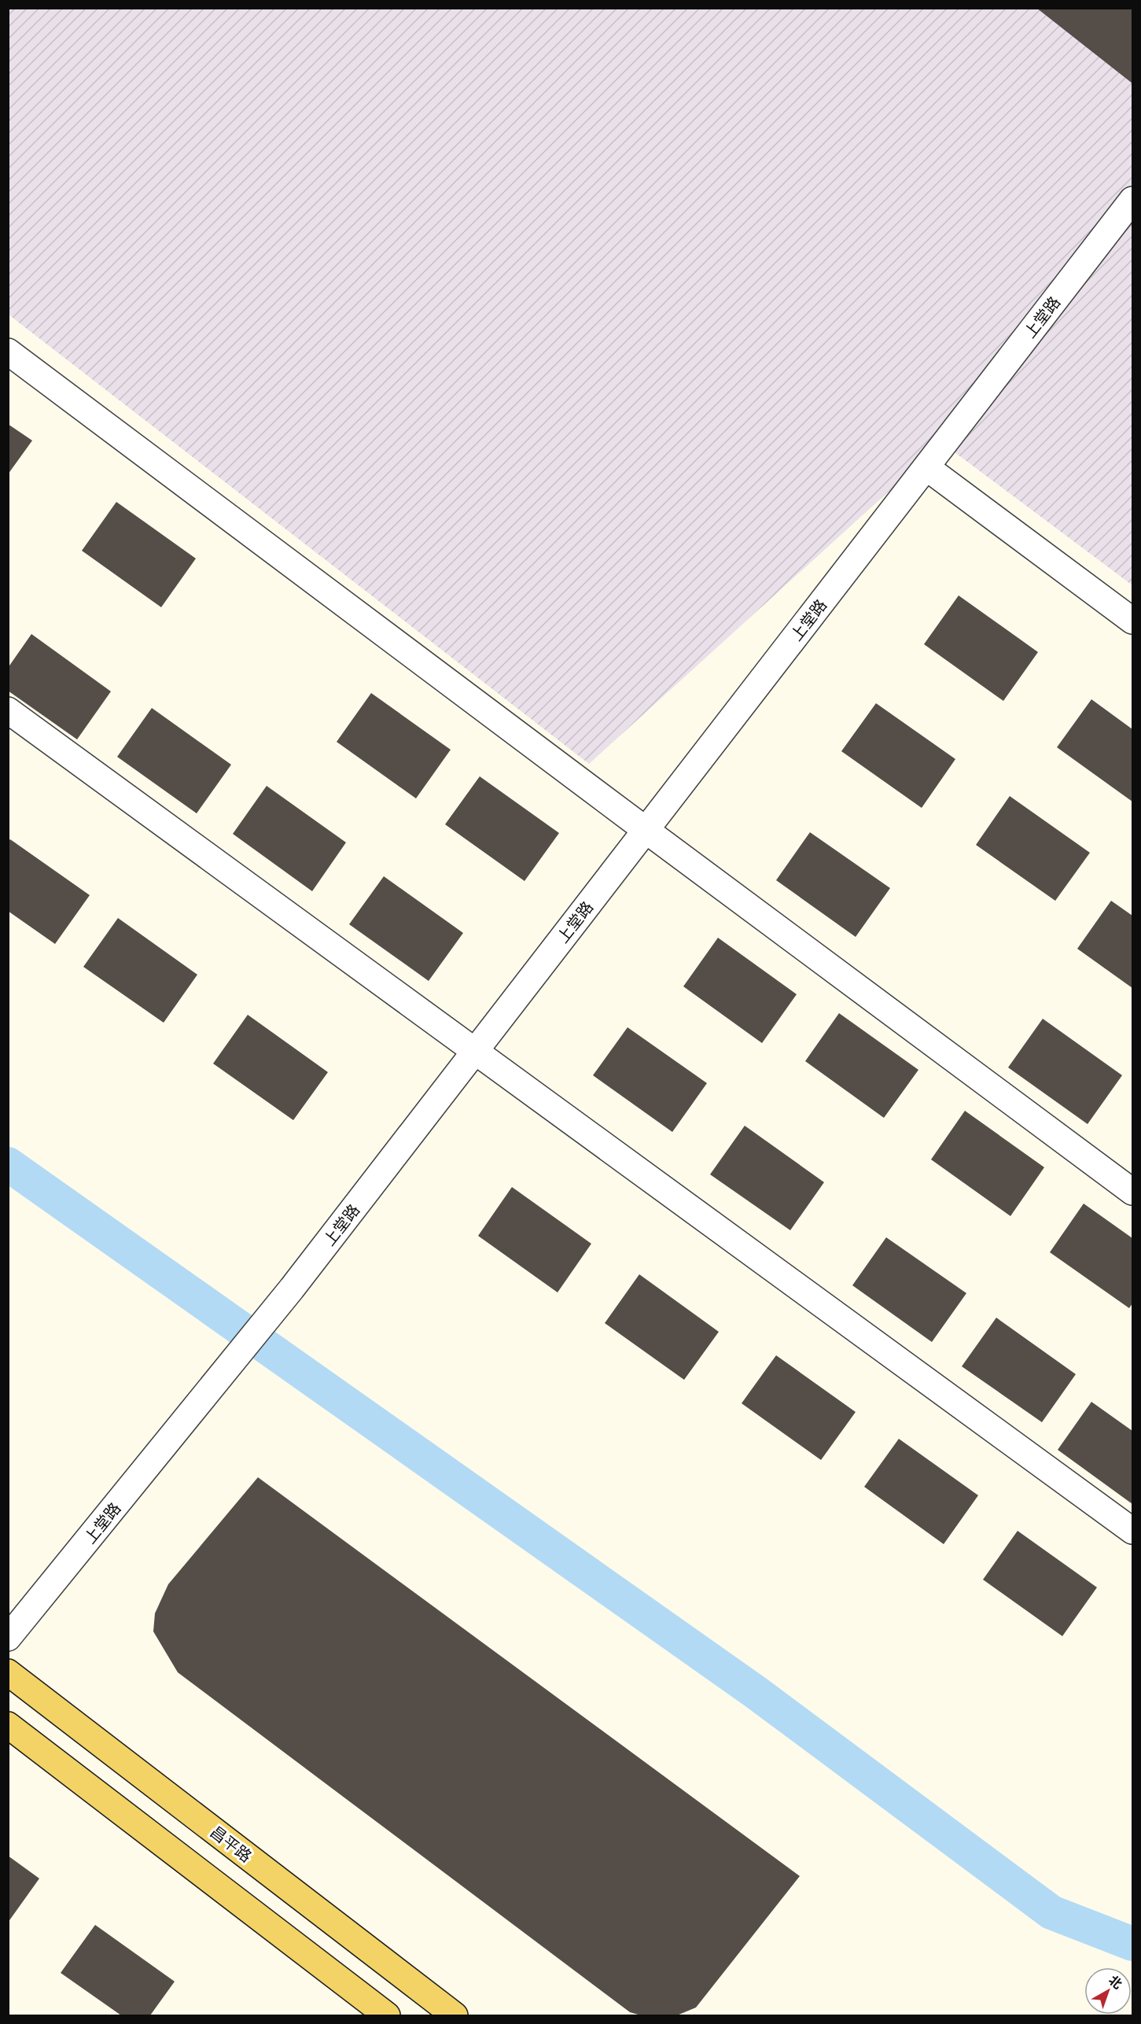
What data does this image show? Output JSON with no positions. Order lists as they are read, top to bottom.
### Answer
{
  "streets": {
    "main road": ["昌平路"],
    "street": ["上堂路"]
  },
  "north": "top right"
}
